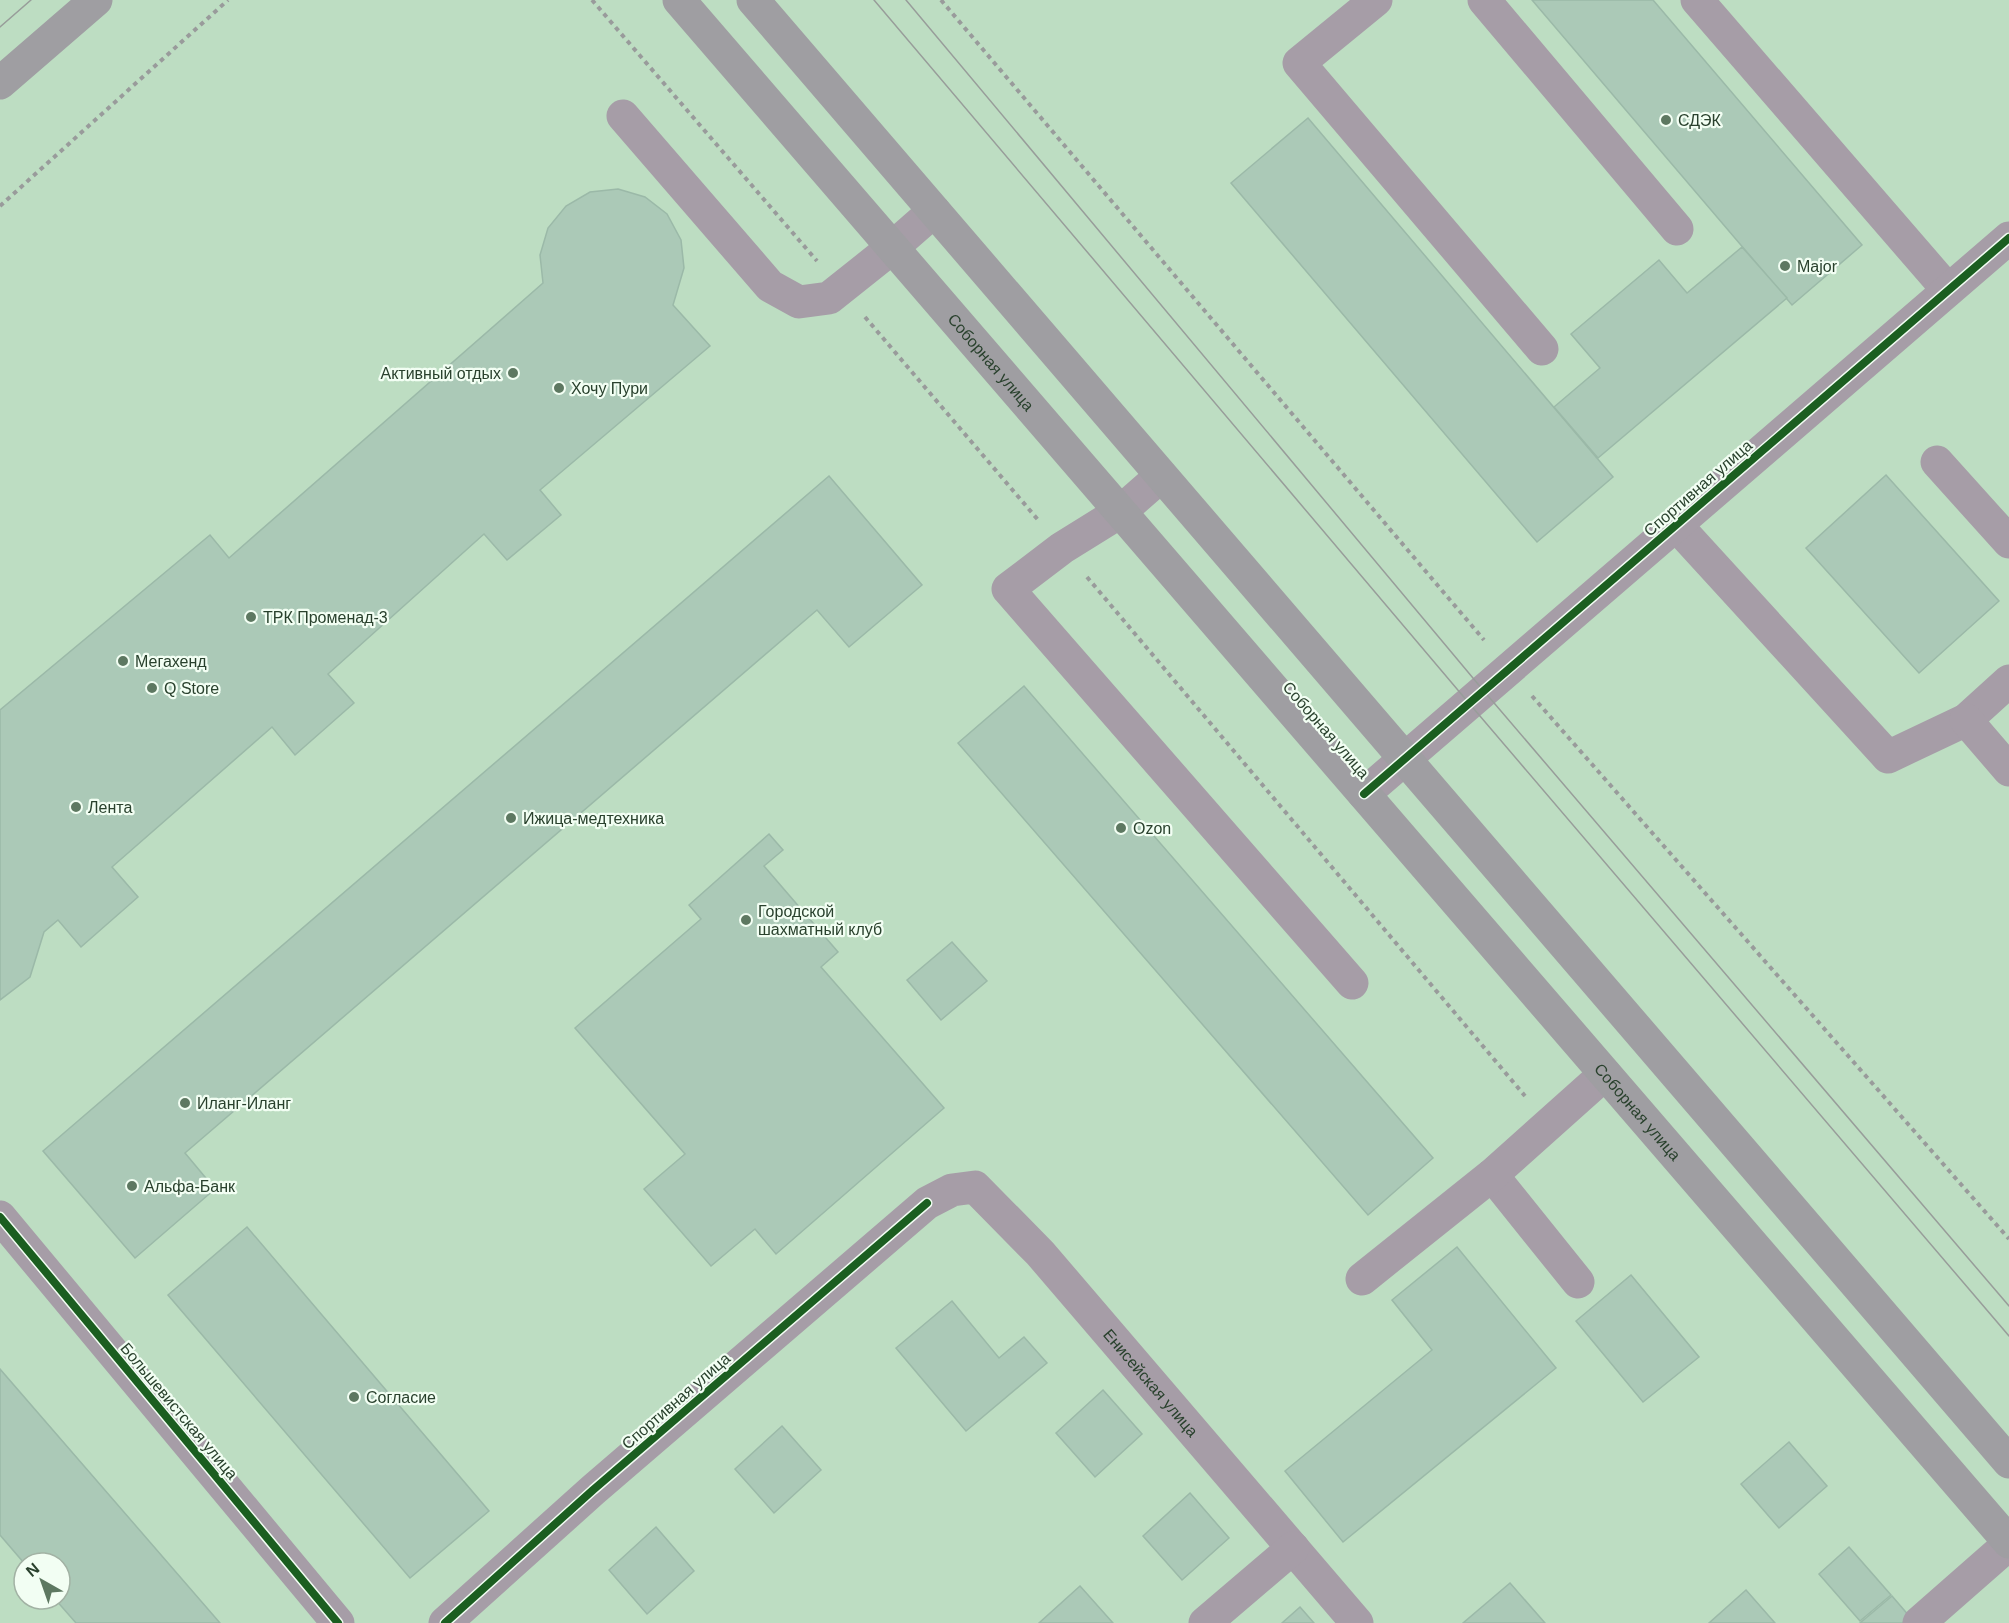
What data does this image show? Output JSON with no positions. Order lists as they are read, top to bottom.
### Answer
{
  "streets": {
    "main road": ["Соборная улица"],
    "street": ["Спортивная улица", "Енисейская улица", "Большевистская улица"]
  },
  "crossings": [
    ["Соборная улица", "Спортивная улица"],
    ["Спортивная улица", "Енисейская улица"]
  ],
  "places": [
    "СДЭК",
    "Major",
    "Активный отдых",
    "Хочу Пури",
    "ТРК Променад-3",
    "Мегахенд",
    "Q Store",
    "Лента",
    "Ижица-медтехника",
    "Ozon",
    "Городской шахматный клуб",
    "Иланг-Иланг",
    "Альфа-Банк",
    "Согласие"
  ],
  "north": "top left"
}
